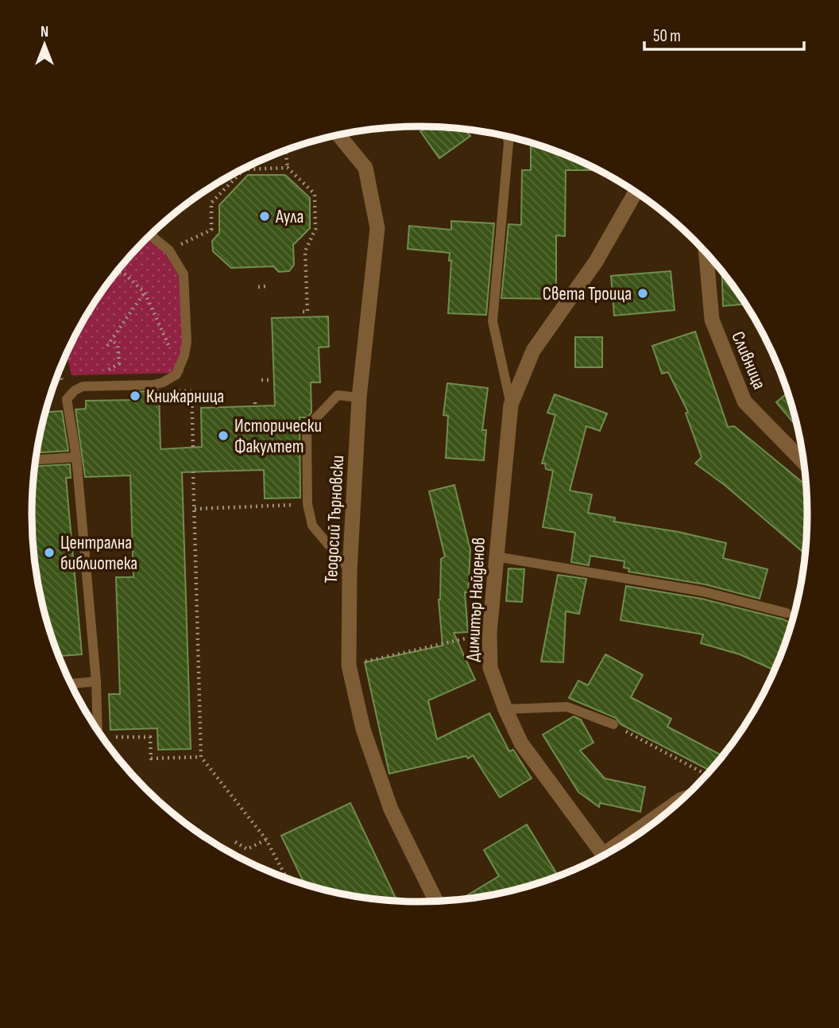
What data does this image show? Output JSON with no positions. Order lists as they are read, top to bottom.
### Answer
{
  "streets": {
    "street": ["Сливница", "Теодосий Търновски", "Димитър Найденов"]
  },
  "places": [
    "Аула",
    "Света Троица",
    "Книжарница",
    "Исторически Факултет",
    "Централна библиотека"
  ],
  "scale_bar": "50 m",
  "north": "top"
}
